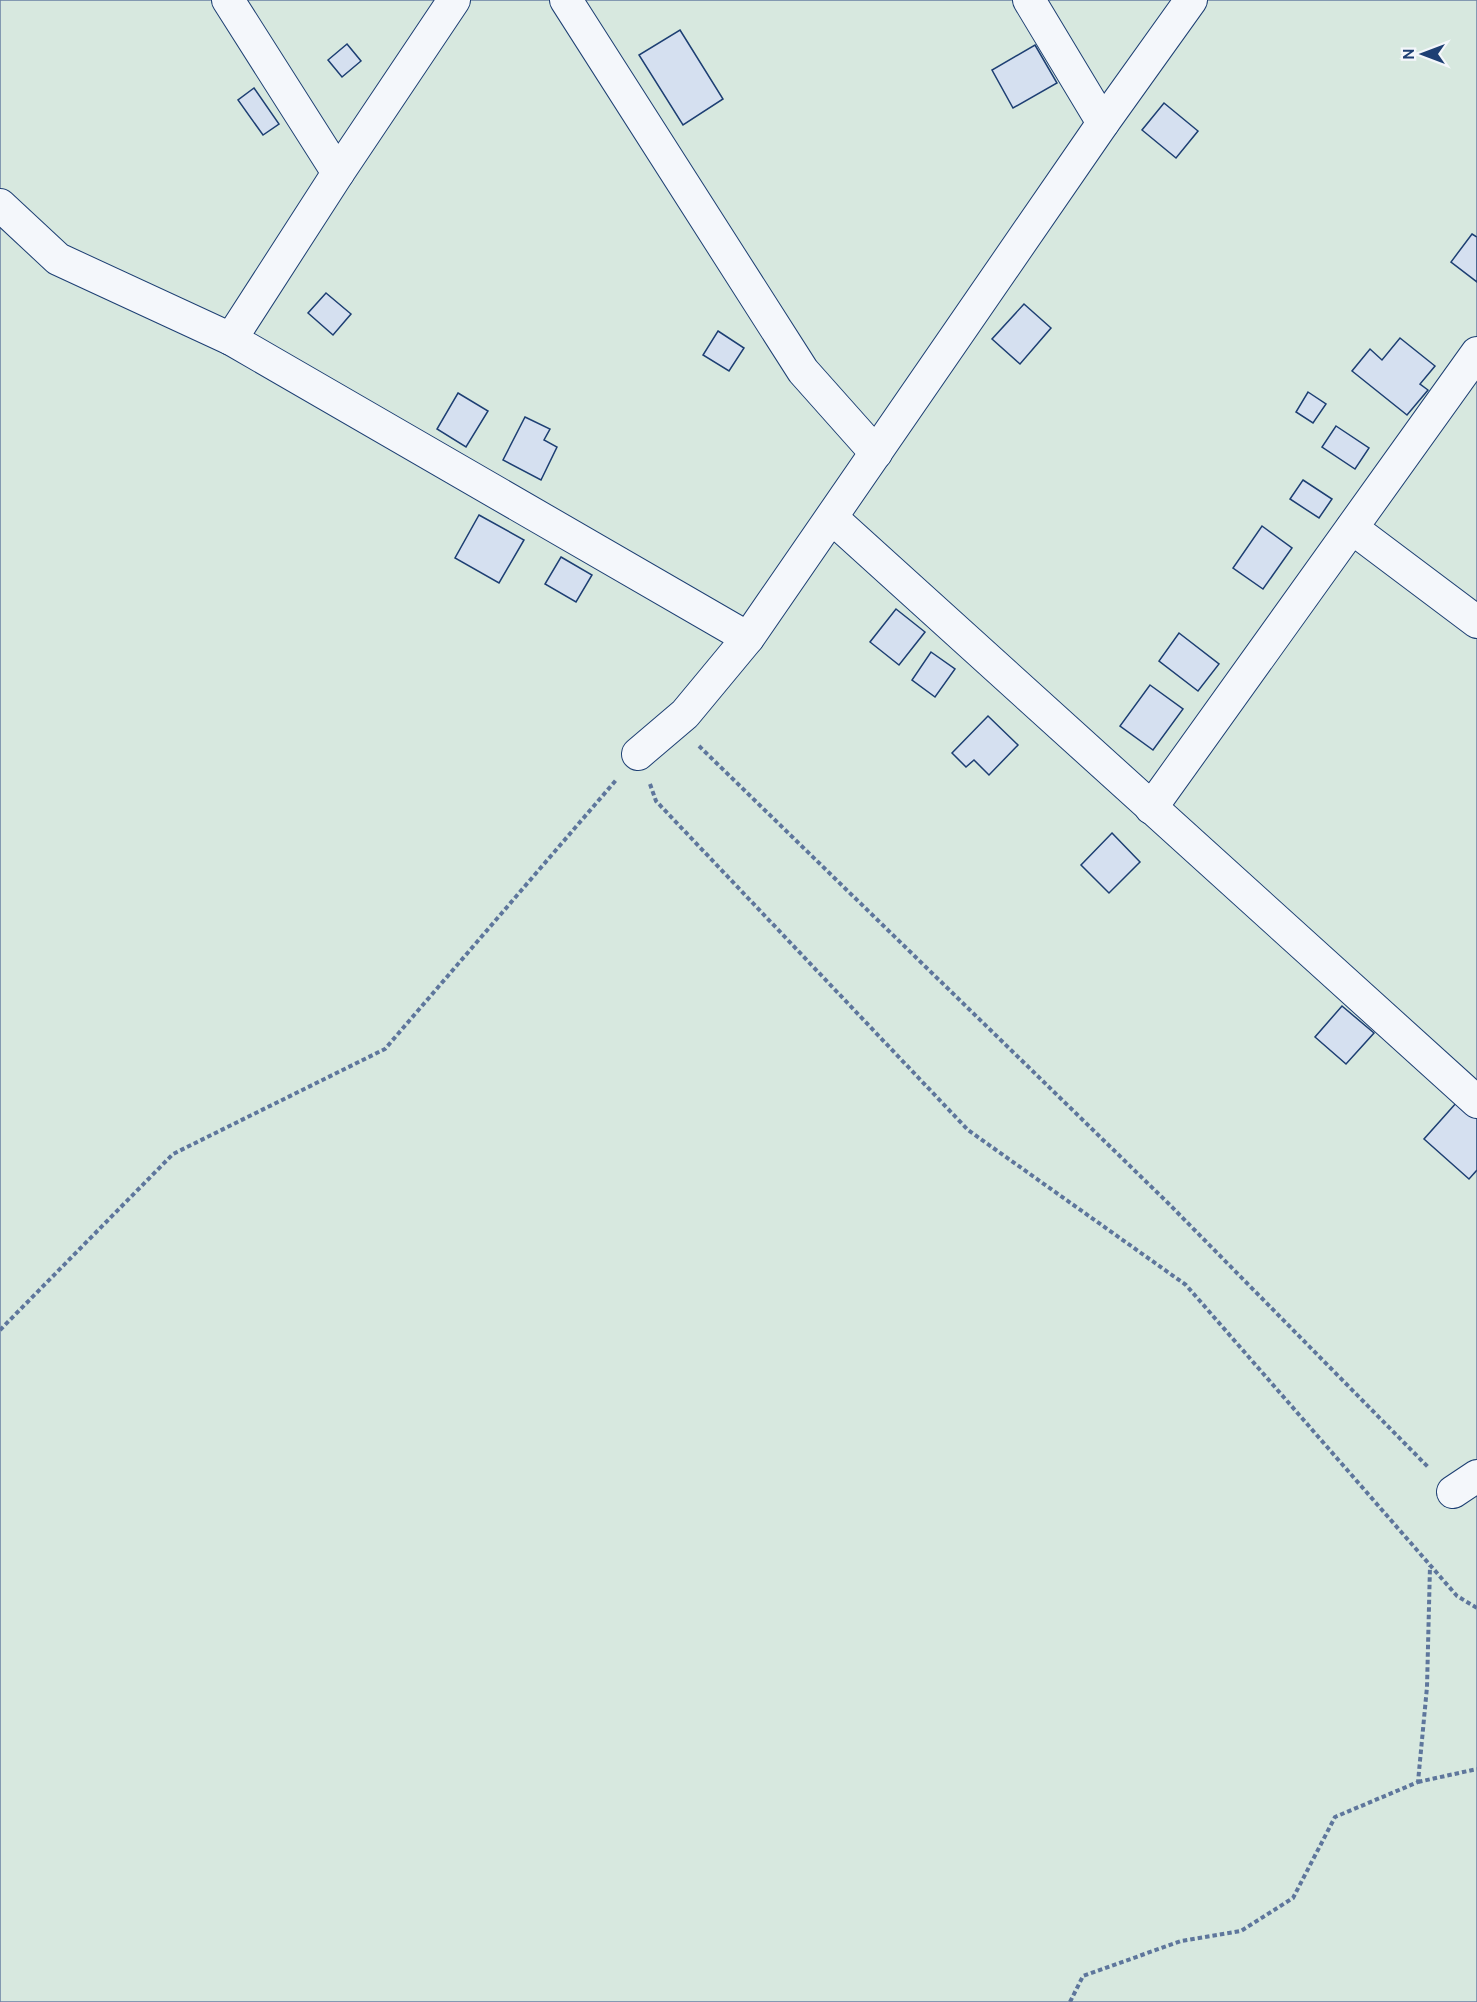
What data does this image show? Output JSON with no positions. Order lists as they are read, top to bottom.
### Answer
{
  "north": "left"
}
